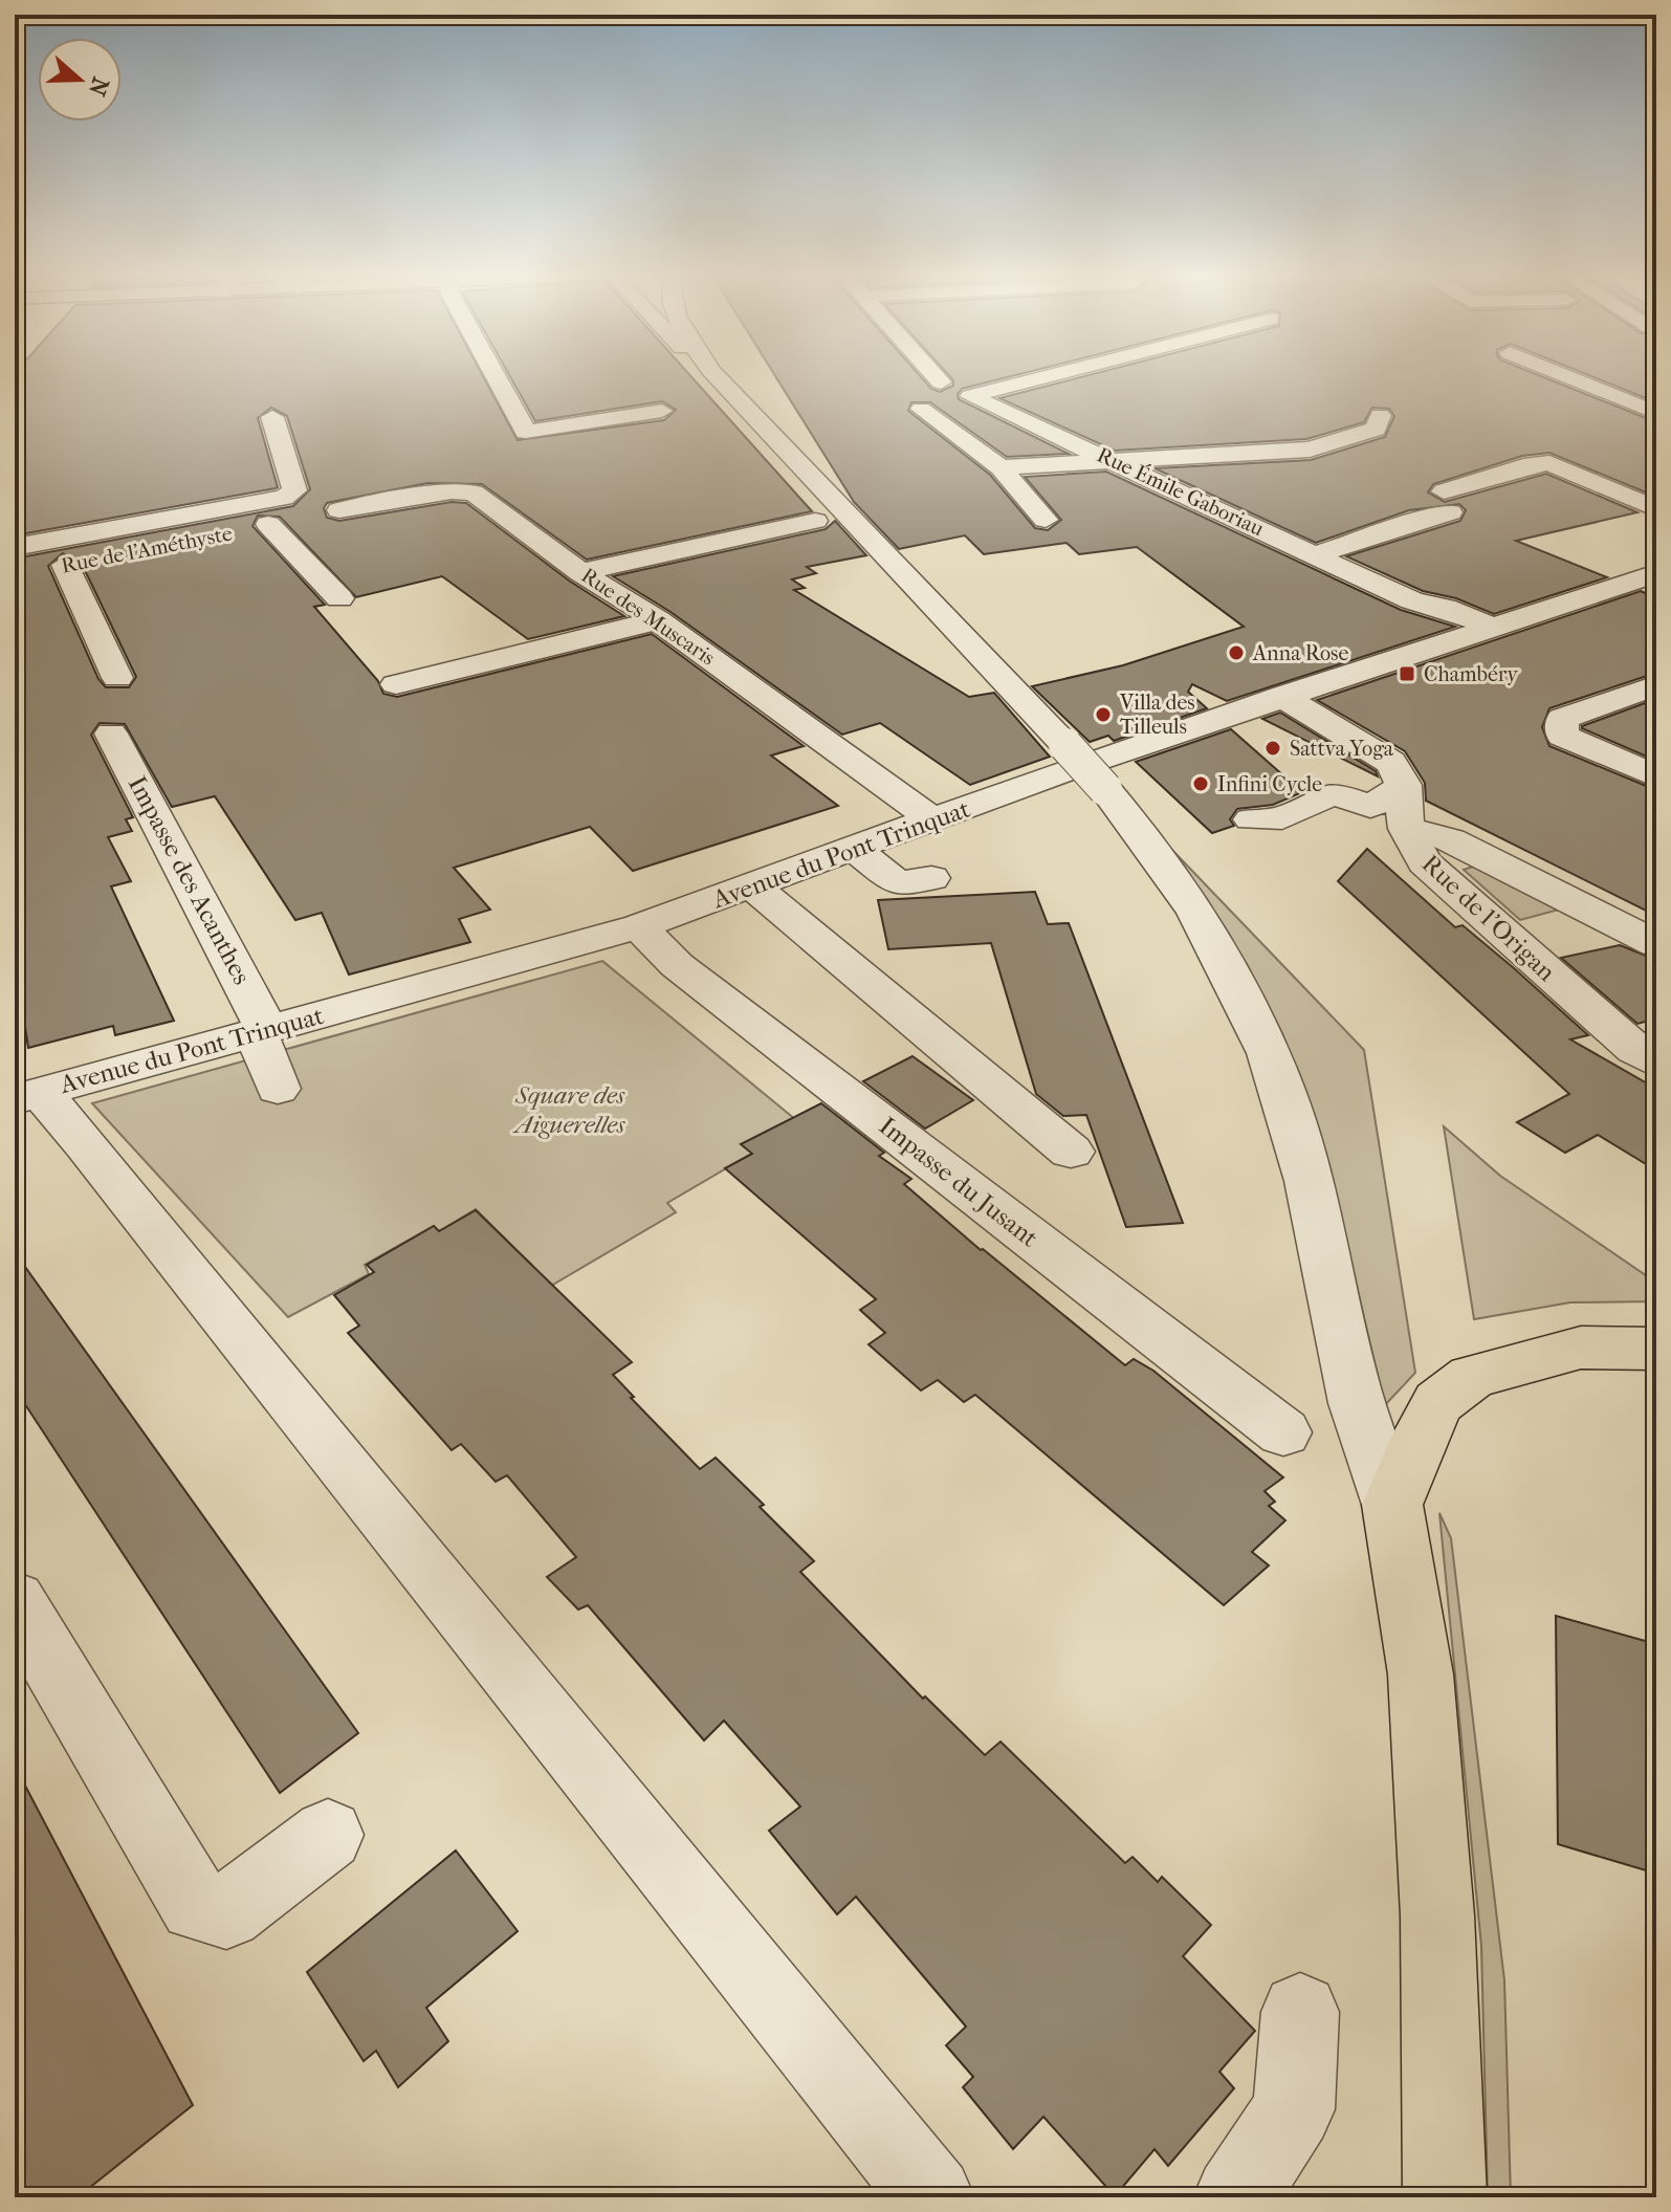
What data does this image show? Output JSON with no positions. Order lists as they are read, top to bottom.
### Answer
{
  "streets": {
    "street": [
      "Rue Émile Gaboriau",
      "Rue de l'Améthyste",
      "Rue des Muscaris",
      "Avenue du Pont Trinquat",
      "Impasse des Acanthes",
      "Rue de l'Origan",
      "Impasse du Jusant"
    ]
  },
  "crossings": [
    ["Rue Émile Gaboriau", "Avenue du Pont Trinquat"],
    ["Rue des Muscaris", "Avenue du Pont Trinquat"],
    ["Avenue du Pont Trinquat", "Impasse des Acanthes"],
    ["Avenue du Pont Trinquat", "Impasse du Jusant"]
  ],
  "parks": ["Square des Aiguerelles"],
  "places": {
    "other": [
      "Anna Rose",
      "Villa des Tilleuls",
      "Sattva Yoga",
      "Infini Cycle"
    ],
    "transit": ["Chambéry"]
  },
  "north": "right"
}
